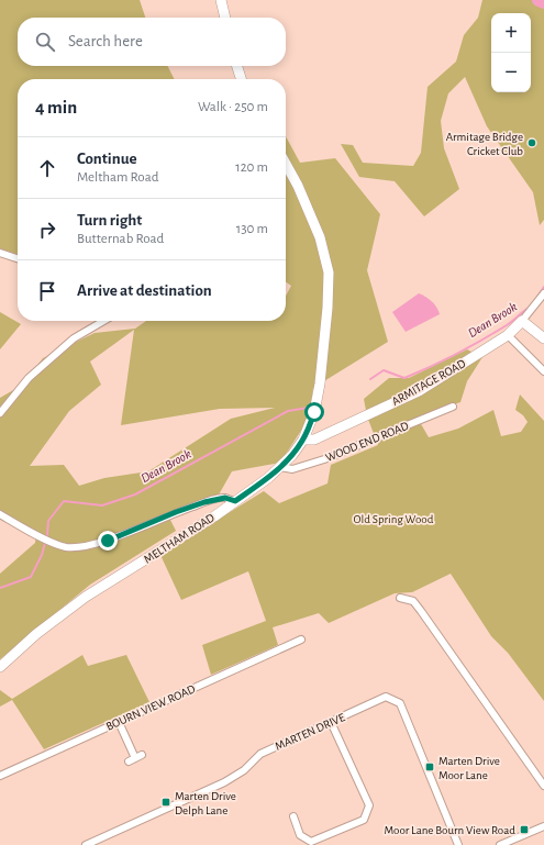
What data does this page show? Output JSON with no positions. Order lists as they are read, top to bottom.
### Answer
{
  "streets": {
    "main road": ["ARMITAGE ROAD", "MELTHAM ROAD"],
    "street": ["WOOD END ROAD", "BOURN VIEW ROAD", "MARTEN DRIVE"]
  },
  "crossings": [
    ["ARMITAGE ROAD", "MELTHAM ROAD"],
    ["WOOD END ROAD", "MELTHAM ROAD"]
  ],
  "water": ["Dean Brook"],
  "parks": ["Old Spring Wood"],
  "places": {
    "other": ["Armitage Bridge Cricket Club"],
    "transit": ["Marten Drive Moor Lane", "Marten Drive Delph Lane", "Moor Lane Bourn View Road"]
  },
  "page": {
    "map_buttons": ["+", "−"],
    "search": "Search here",
    "heading": ["4 min", "Walk · 250 m"],
    "list": [
      ["Continue", "Meltham Road", "120 m"],
      ["Turn right", "Butternab Road", "130 m"],
      "Arrive at destination"
    ]
  }
}
